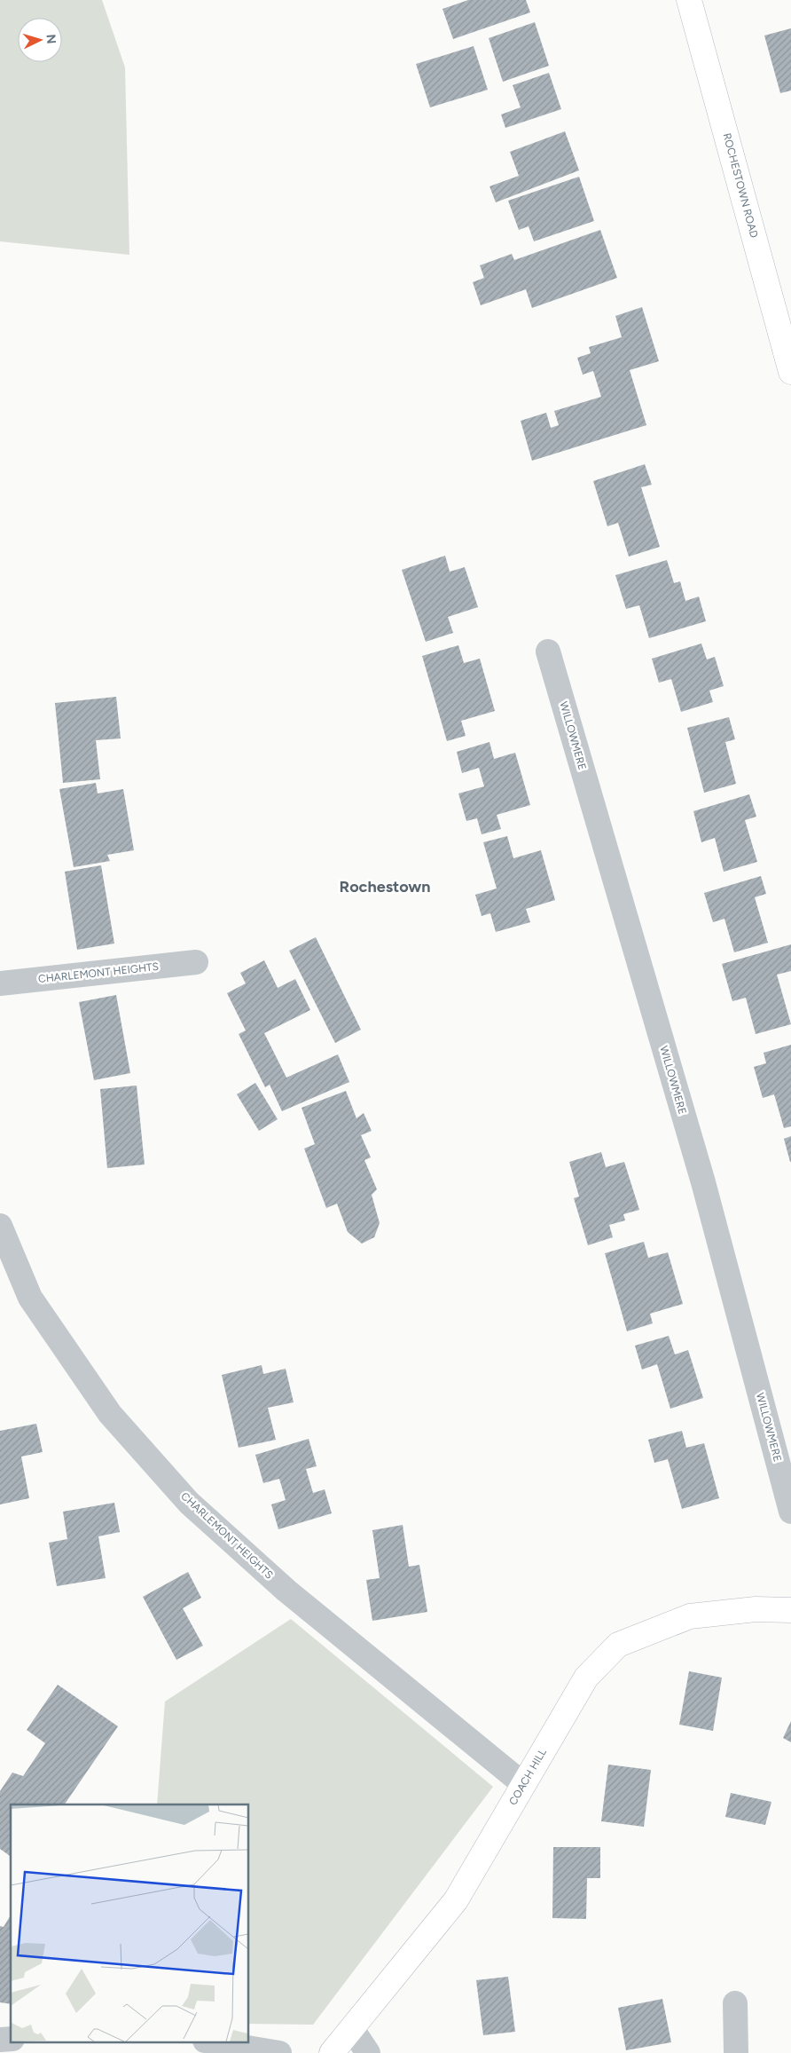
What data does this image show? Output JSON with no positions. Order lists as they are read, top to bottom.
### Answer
{
  "streets": {
    "street": [
      "ROCHESTOWN ROAD",
      "WILLOWMERE",
      "CHARLEMONT HEIGHTS",
      "COACH HILL"
    ]
  },
  "crossings": [
    ["CHARLEMONT HEIGHTS", "COACH HILL"]
  ],
  "districts": ["Rochestown"],
  "north": "right"
}
